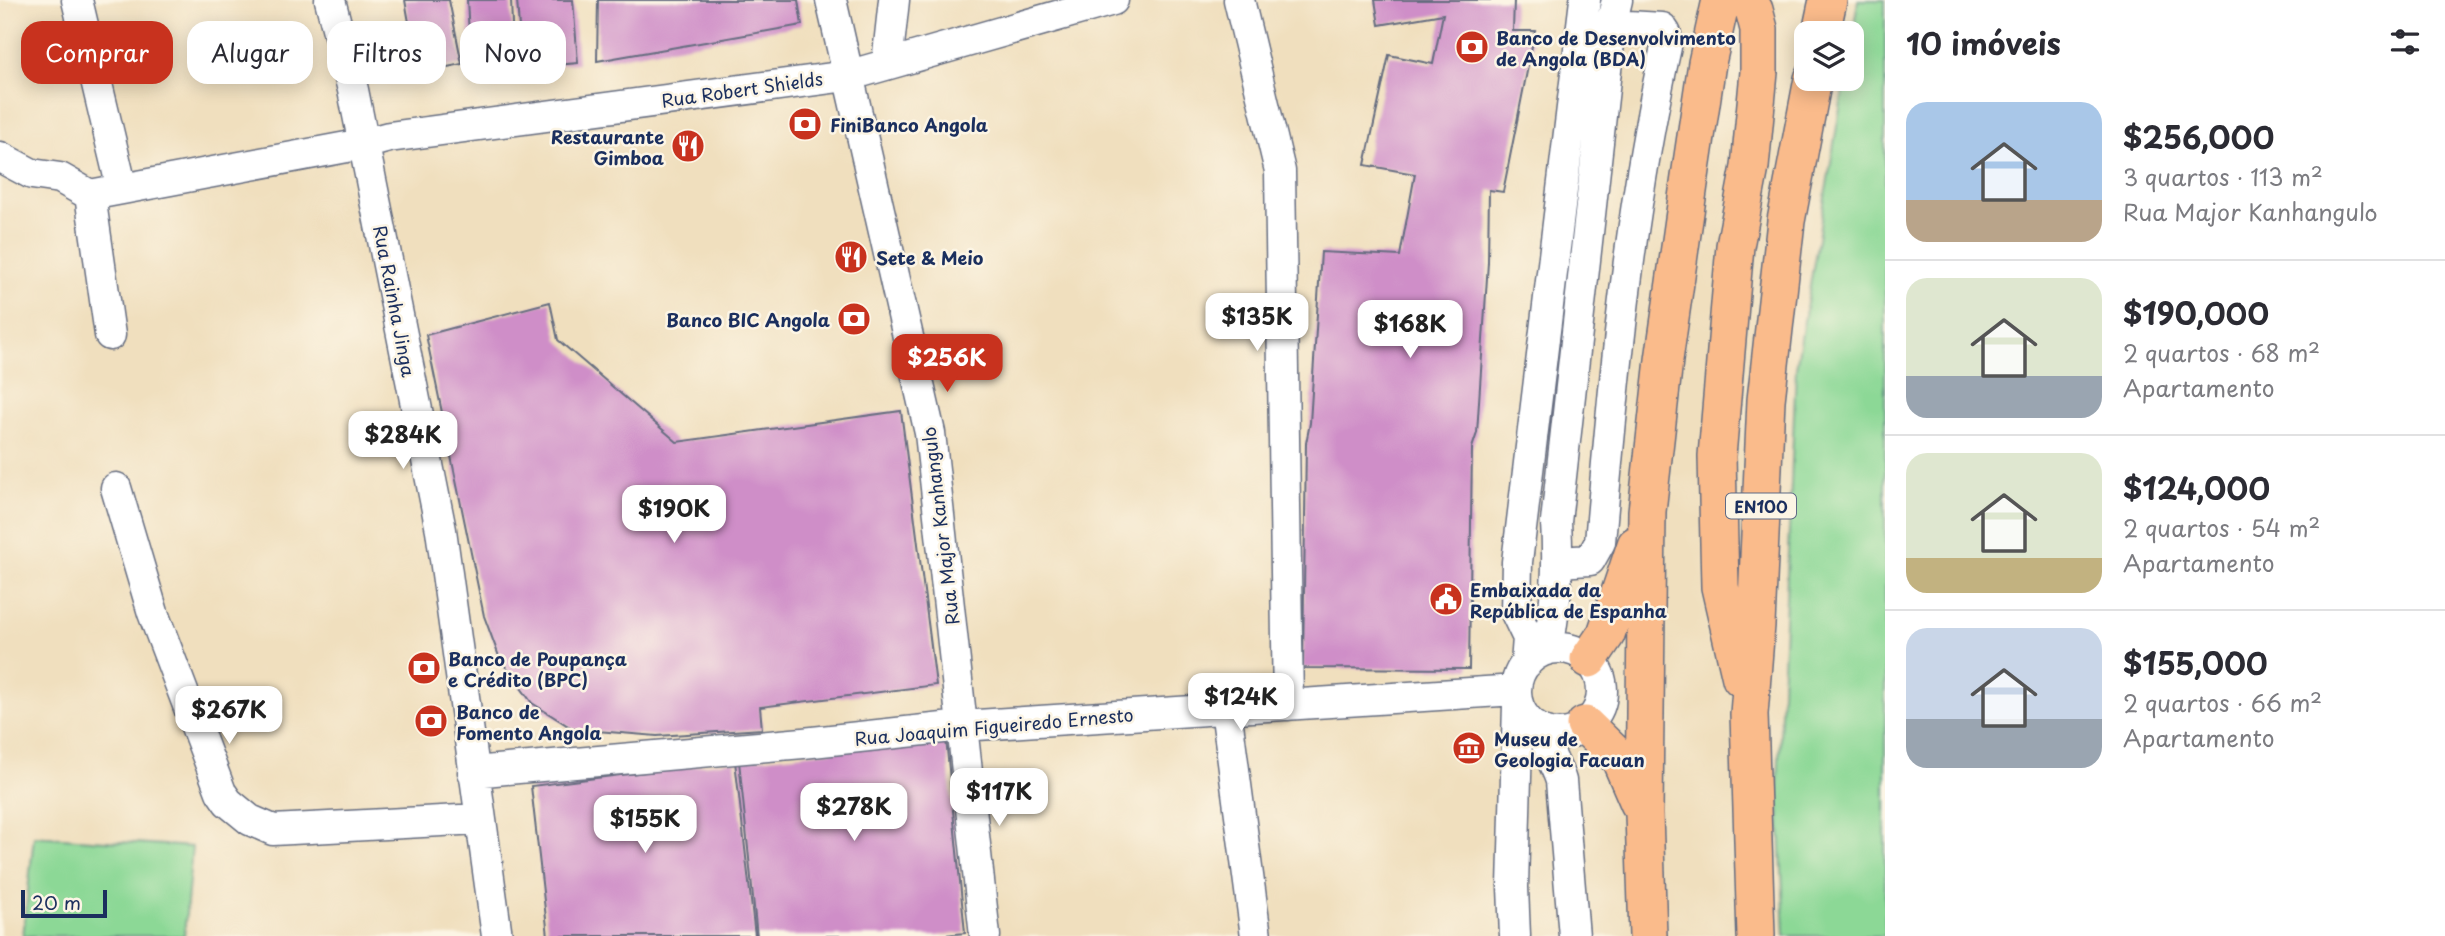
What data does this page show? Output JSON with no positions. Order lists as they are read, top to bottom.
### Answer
{
  "streets": {
    "main road": ["EN100"],
    "street": [
      "Rua Robert Shields",
      "Rua Rainha Jinga",
      "Rua Major Kanhangulo",
      "Rua Joaquim Figueiredo Ernesto"
    ]
  },
  "crossings": [
    ["Rua Robert Shields", "Rua Rainha Jinga"],
    ["Rua Robert Shields", "Rua Major Kanhangulo"],
    ["Rua Rainha Jinga", "Rua Joaquim Figueiredo Ernesto"],
    ["Rua Major Kanhangulo", "Rua Joaquim Figueiredo Ernesto"]
  ],
  "places": {
    "bank": [
      "Banco de Desenvolvimento de Angola (BDA)",
      "FiniBanco Angola",
      "Banco BIC Angola",
      "Banco de Poupança e Crédito (BPC)",
      "Banco de Fomento Angola"
    ],
    "restaurant": ["Restaurante Gimboa", "Sete & Meio"],
    "public building": ["Embaixada da República de Espanha"],
    "museum": ["Museu de Geologia Facuan"]
  },
  "scale_bar": "20 m",
  "page": {
    "heading": "10 imóveis",
    "chip": [
      "Comprar",
      "Alugar",
      "Filtros",
      "Novo"
    ],
    "list": [
      {
        "name": "$256,000",
        "note": "3 quartos · 113 m² · Rua Major Kanhangulo"
      },
      {
        "name": "$190,000",
        "note": "2 quartos · 68 m² · Apartamento"
      },
      {
        "name": "$124,000",
        "note": "2 quartos · 54 m² · Apartamento"
      },
      {
        "name": "$155,000",
        "note": "2 quartos · 66 m² · Apartamento"
      }
    ],
    "price": [
      "$135K",
      "$168K",
      "$256K",
      "$284K",
      "$190K",
      "$124K",
      "$267K",
      "$117K",
      "$278K",
      "$155K"
    ],
    "scale": "20 m"
  }
}
